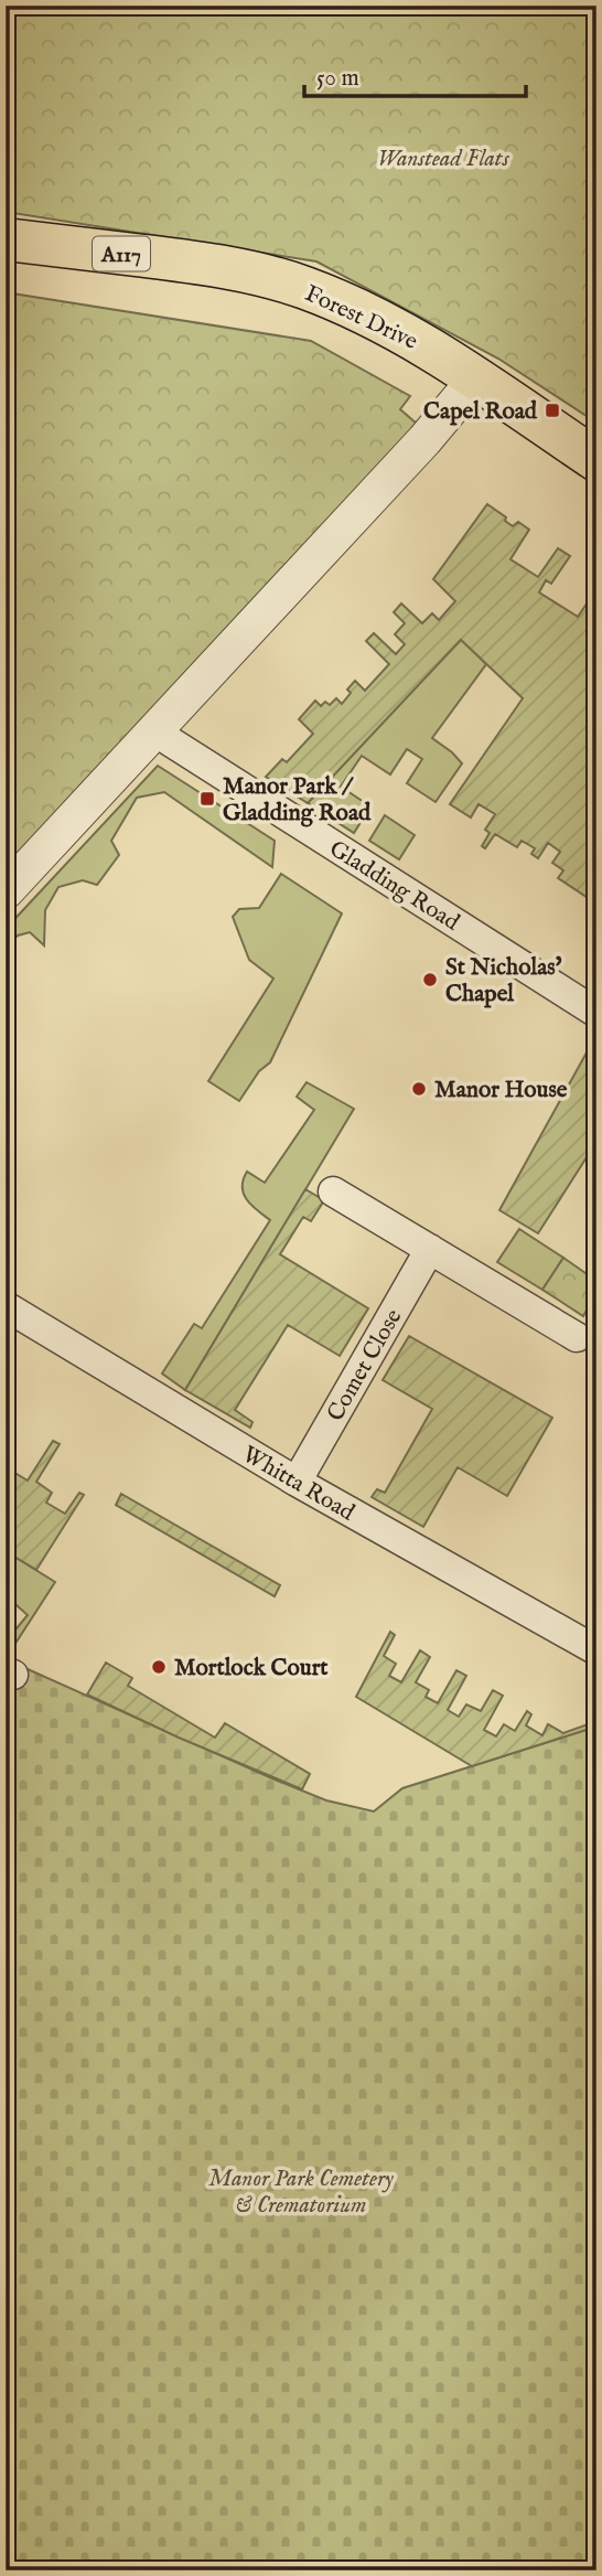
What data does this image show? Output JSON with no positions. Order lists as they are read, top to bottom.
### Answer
{
  "streets": {
    "main road": ["A117", "Forest Drive"],
    "street": ["Gladding Road", "Comet Close", "Whitta Road"]
  },
  "crossings": [
    ["Comet Close", "Whitta Road"]
  ],
  "parks": ["Wanstead Flats", "Manor Park Cemetery & Crematorium"],
  "places": {
    "transit": ["Capel Road", "Manor Park / Gladding Road"],
    "other": ["St Nicholas' Chapel", "Manor House", "Mortlock Court"]
  },
  "scale_bar": "50 m"
}
